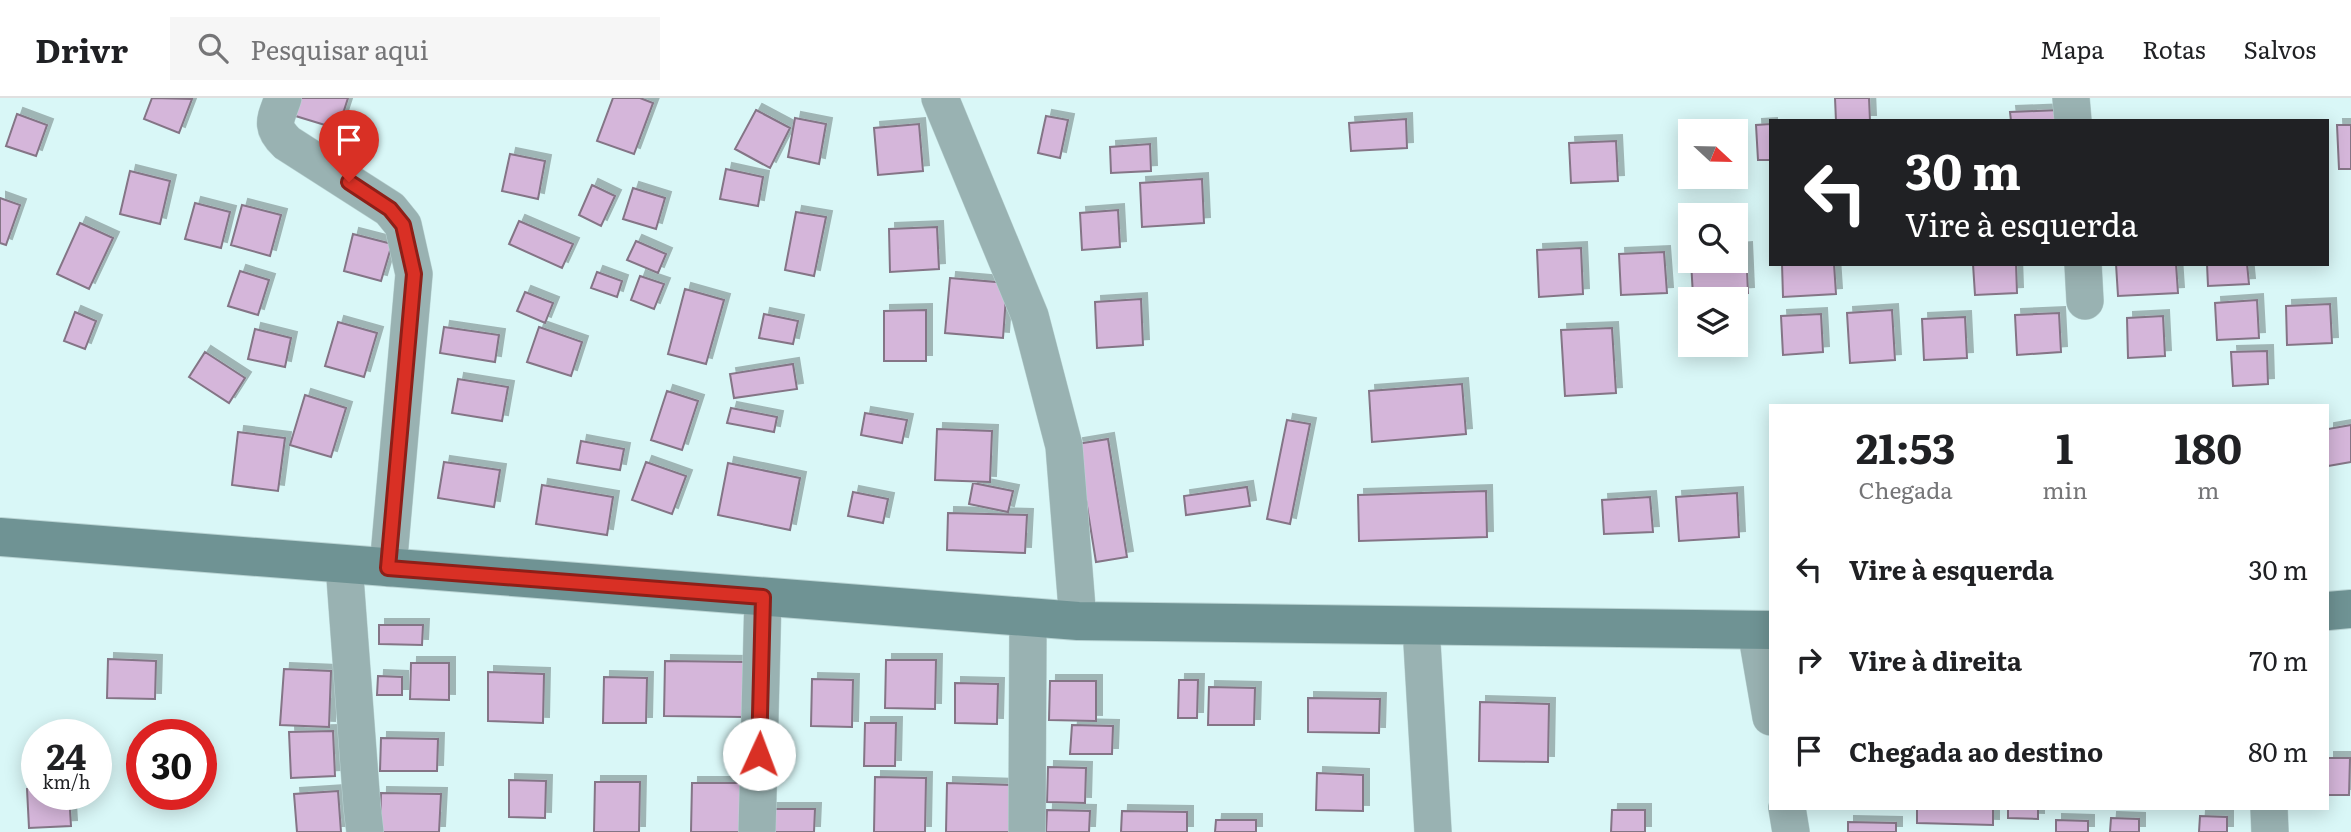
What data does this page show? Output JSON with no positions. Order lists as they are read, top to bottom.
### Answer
{
  "north": "right",
  "page": {
    "header": "Drivr",
    "search": "Pesquisar aqui",
    "nav": ["Mapa", "Rotas", "Salvos"],
    "turn": ["30 m", "Vire à esquerda"],
    "eta": [
      "21:53",
      "Chegada",
      "1",
      "min",
      "180",
      "m"
    ],
    "list": [
      {
        "name": "Vire à esquerda",
        "value": "30 m"
      },
      {
        "name": "Vire à direita",
        "value": "70 m"
      },
      {
        "name": "Chegada ao destino",
        "value": "80 m"
      }
    ],
    "speed": "24 km/h",
    "limit": "30"
  }
}
